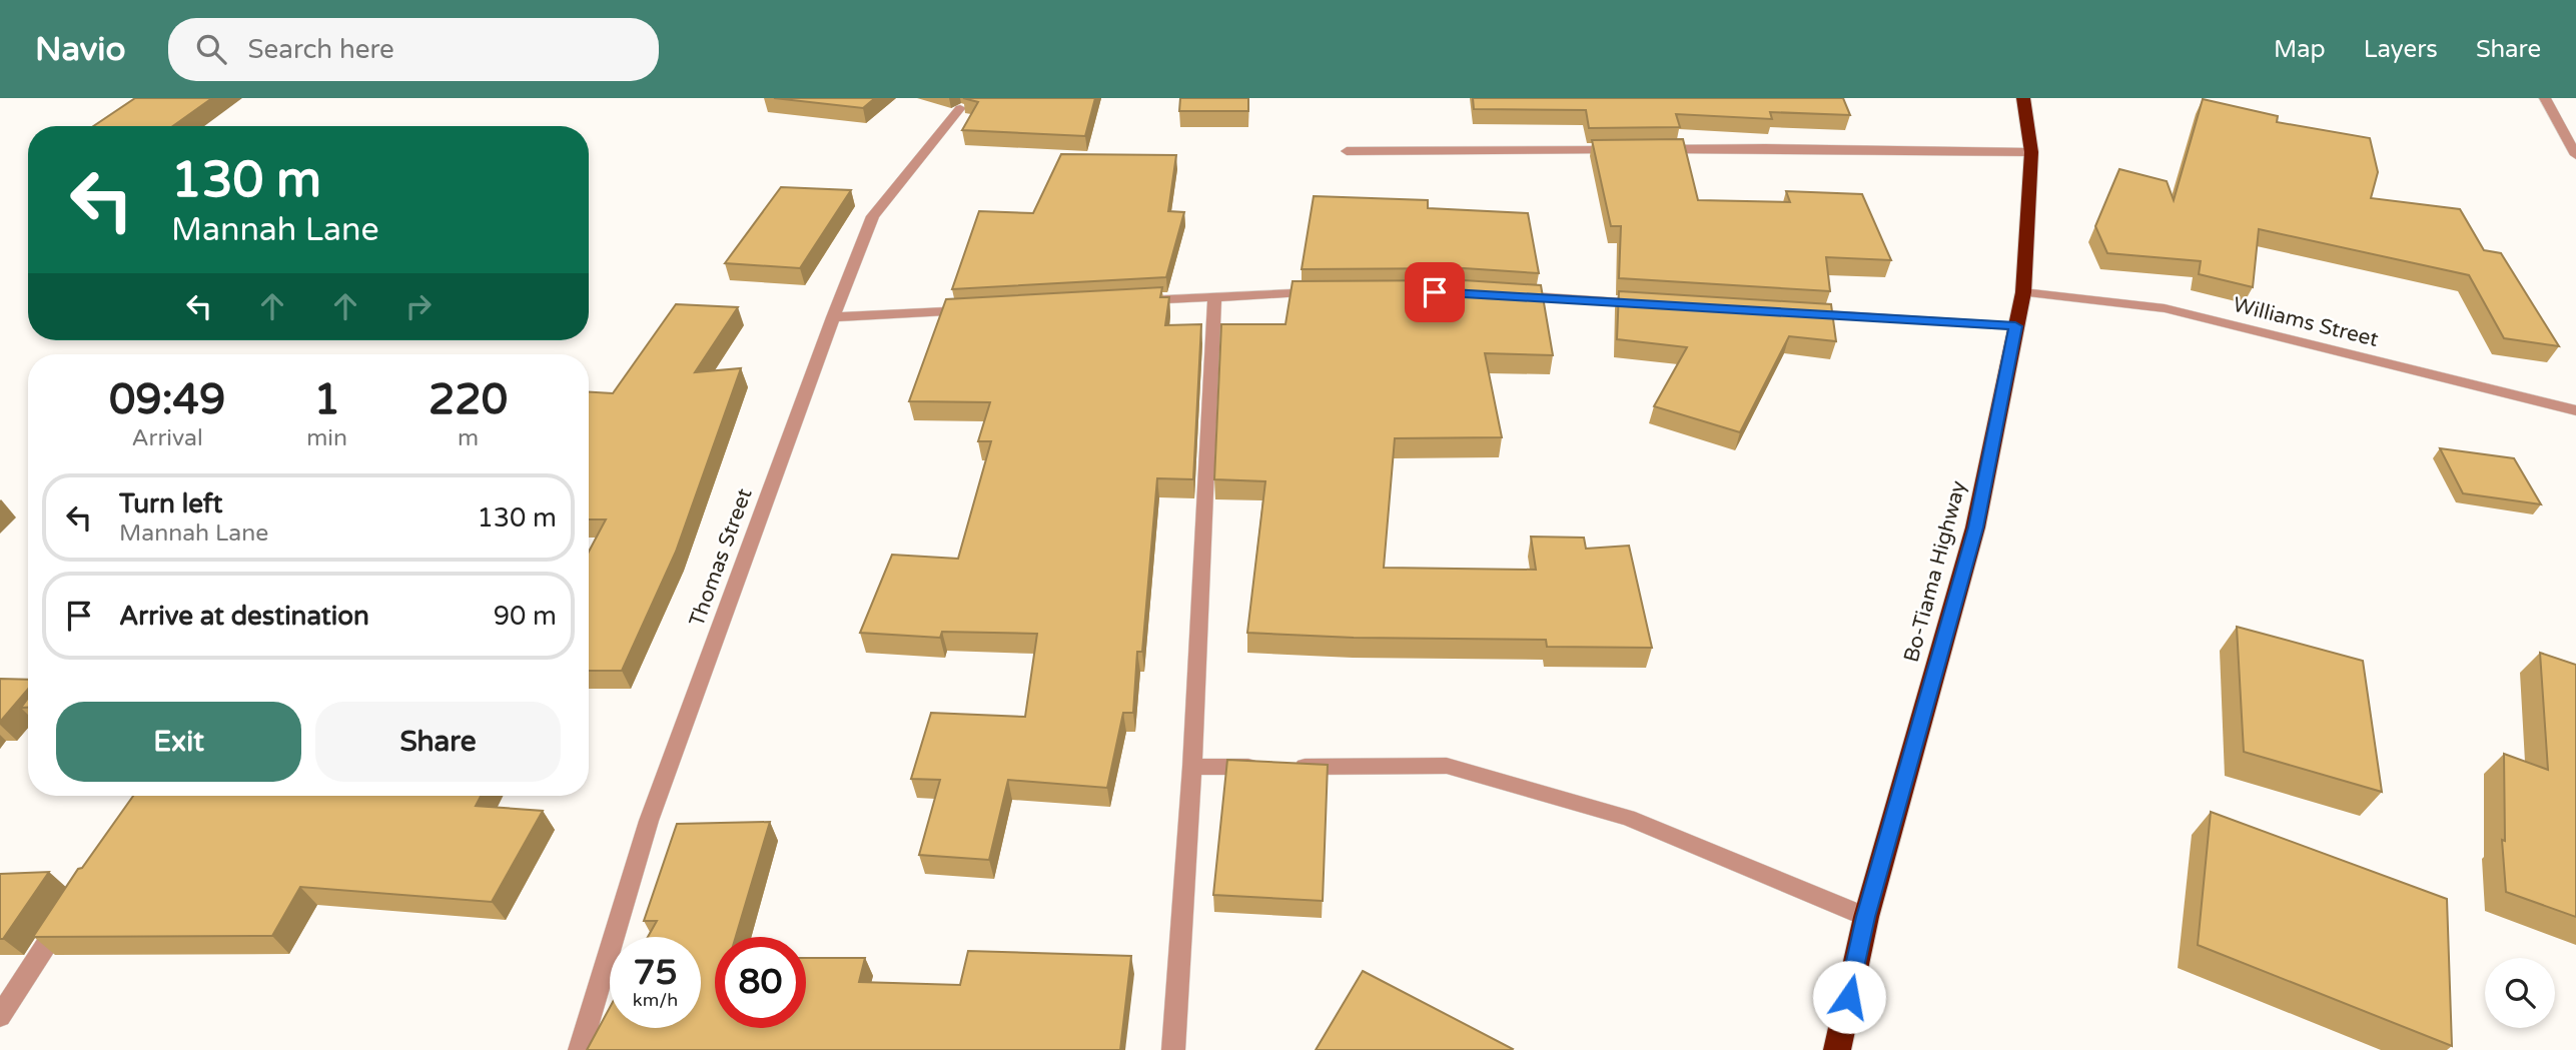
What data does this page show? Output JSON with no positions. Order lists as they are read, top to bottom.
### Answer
{
  "streets": {
    "highway": ["Bo-Tiama Highway"],
    "street": ["Williams Street", "Thomas Street"]
  },
  "crossings": [
    ["Williams Street", "Bo-Tiama Highway"]
  ],
  "page": {
    "header": "Navio",
    "search": "Search here",
    "nav": ["Map", "Layers", "Share"],
    "turn": ["130 m", "Mannah Lane"],
    "eta": [
      "09:49",
      "Arrival",
      "1",
      "min",
      "220",
      "m"
    ],
    "list": [
      {
        "name": "Turn left",
        "note": "Mannah Lane",
        "value": "130 m"
      },
      {
        "name": "Arrive at destination",
        "value": "90 m"
      }
    ],
    "buttons": ["Exit", "Share"],
    "speed": "75 km/h",
    "limit": "80"
  }
}
